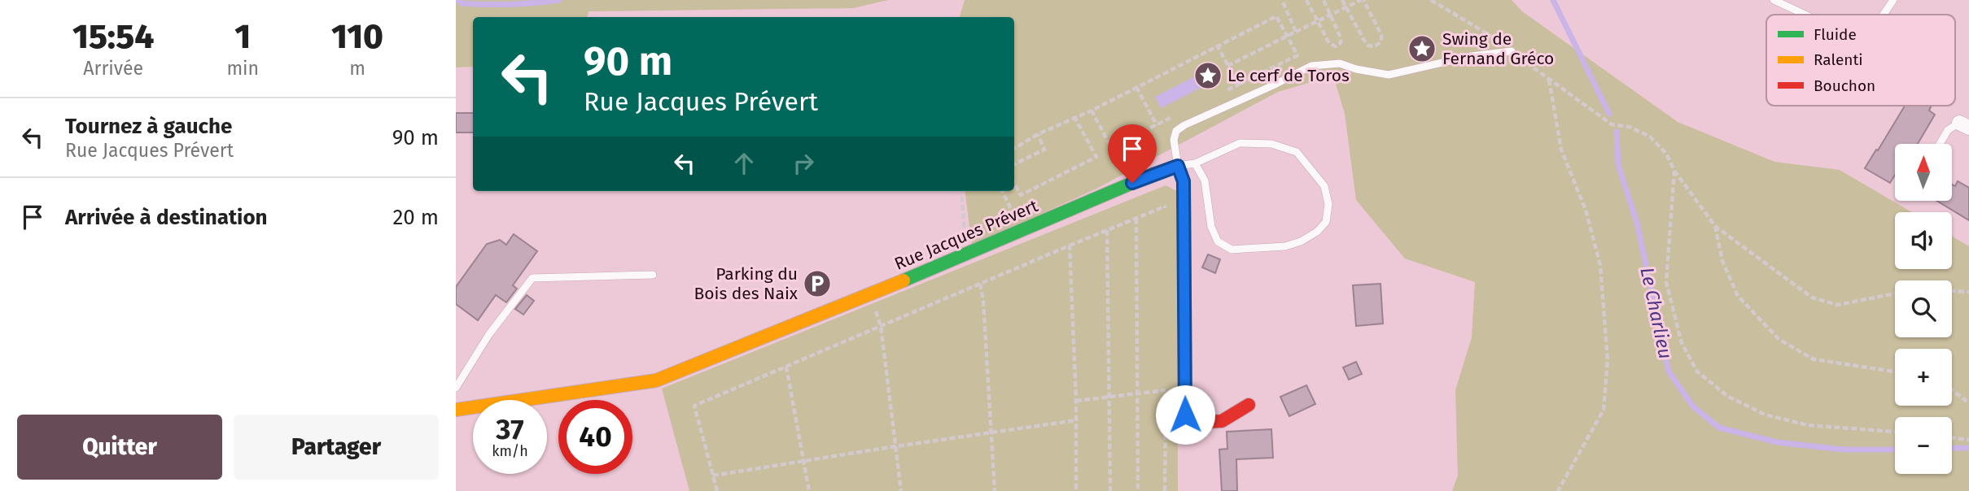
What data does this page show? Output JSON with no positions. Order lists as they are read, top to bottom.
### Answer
{
  "streets": {
    "street": ["Rue Jacques Prévert"]
  },
  "water": ["Le Charlieu"],
  "places": {
    "place": ["Swing de Fernand Gréco", "Le cerf de Toros"],
    "parking": ["Parking du Bois des Naix"]
  },
  "legend": ["Fluide", "Ralenti", "Bouchon"],
  "north": "top",
  "page": {
    "eta": [
      "15:54",
      "Arrivée",
      "1",
      "min",
      "110",
      "m"
    ],
    "turn": ["90 m", "Rue Jacques Prévert"],
    "list": [
      {
        "name": "Tournez à gauche",
        "note": "Rue Jacques Prévert",
        "value": "90 m"
      },
      {
        "name": "Arrivée à destination",
        "value": "20 m"
      }
    ],
    "map_buttons": ["+", "−"],
    "speed": "37 km/h",
    "limit": "40",
    "buttons": ["Quitter", "Partager"]
  }
}
